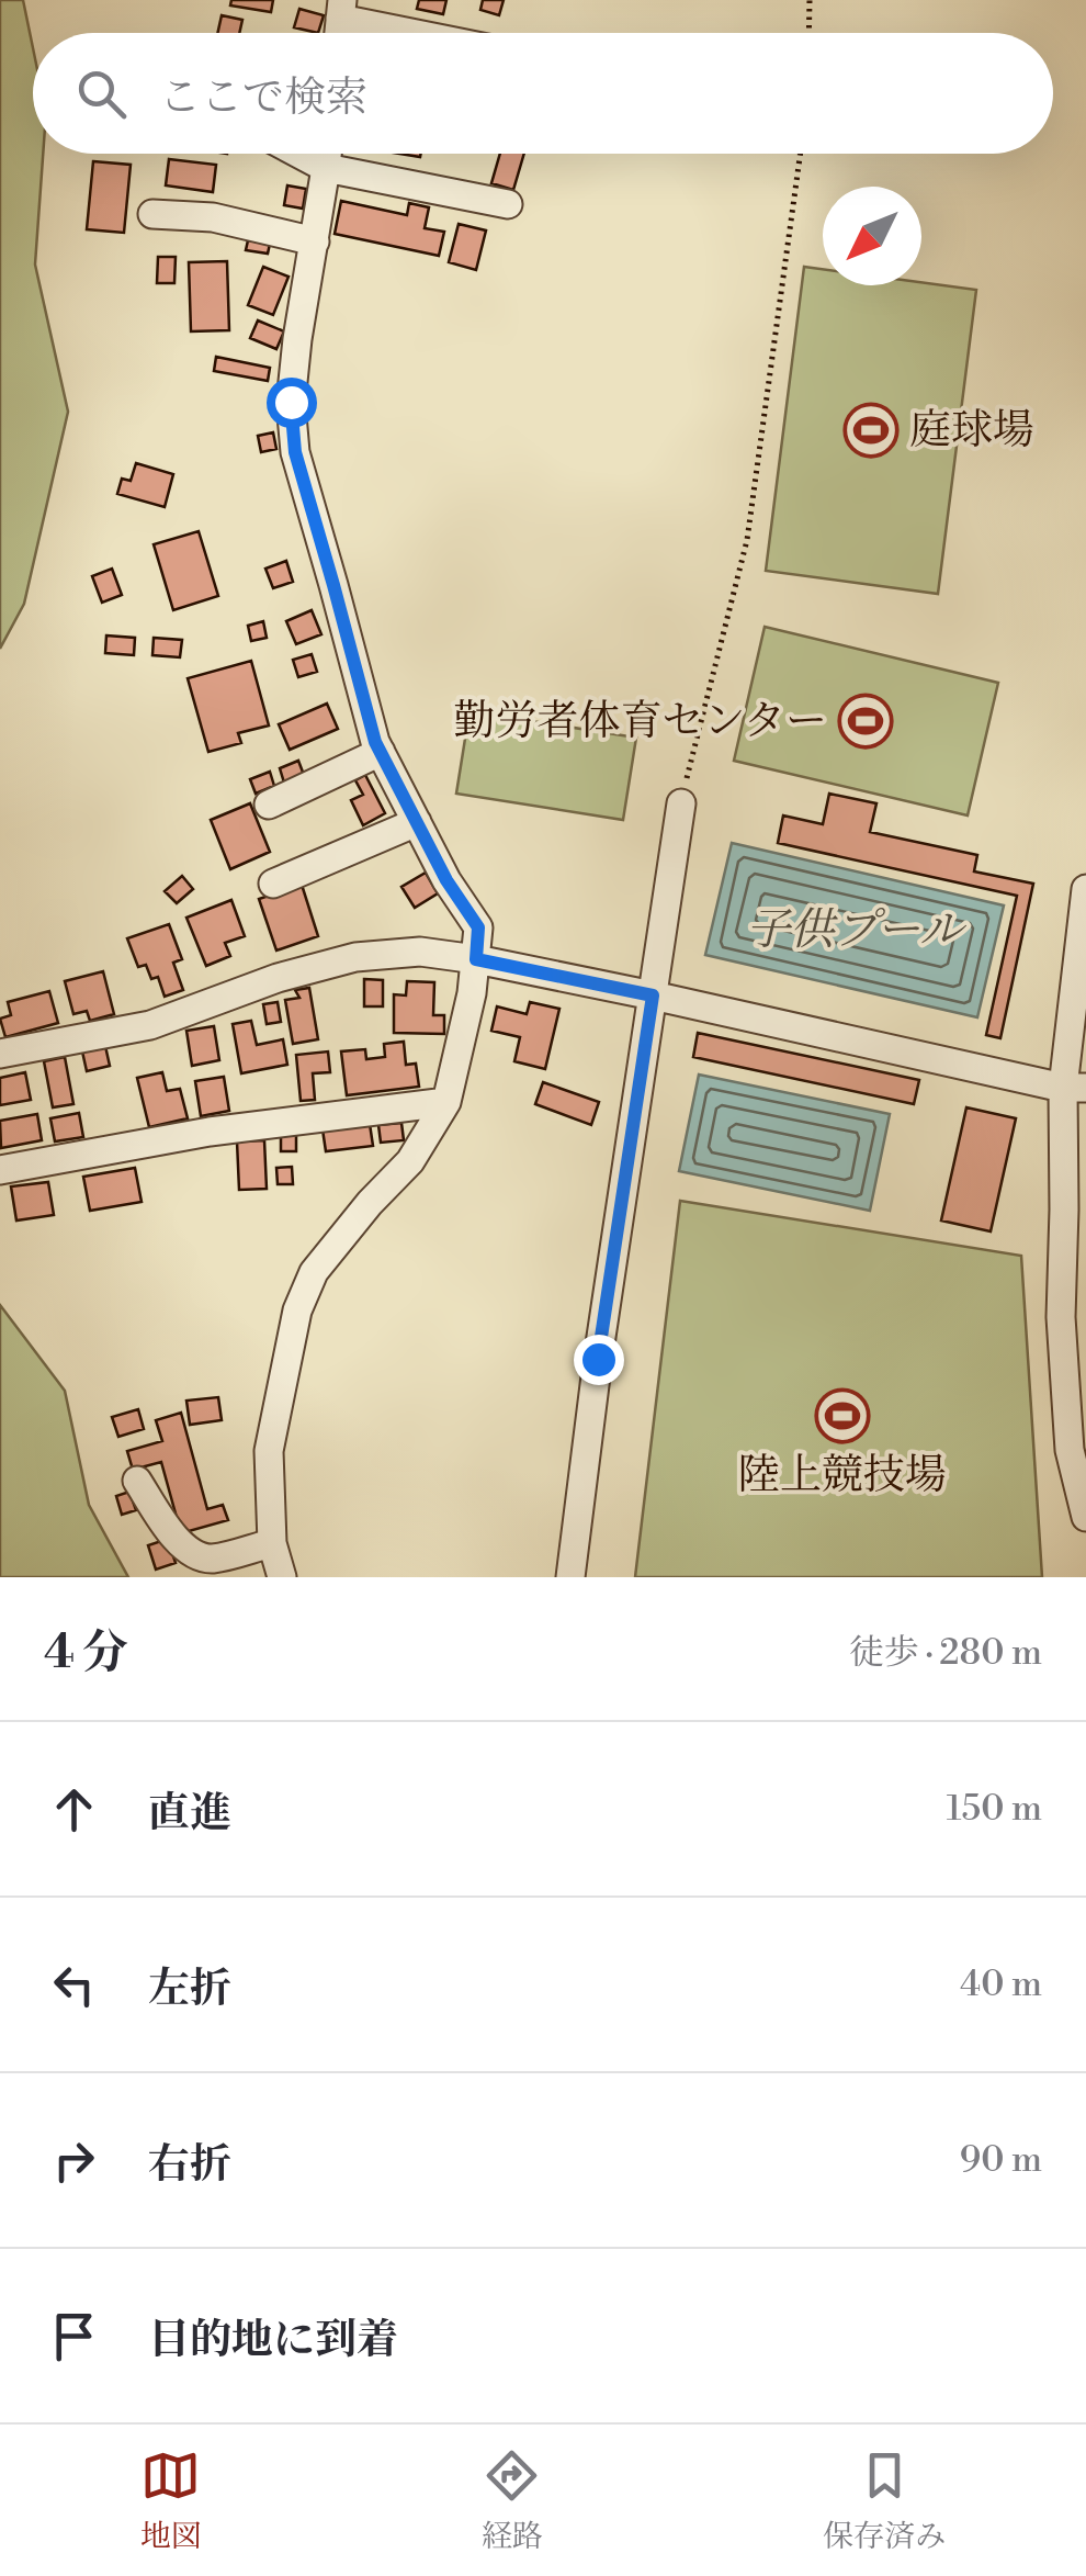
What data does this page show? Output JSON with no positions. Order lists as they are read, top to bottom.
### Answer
{
  "water": ["子供プール"],
  "places": {
    "sports": ["庭球場", "勤労者体育センター", "陸上競技場"]
  },
  "north": "bottom left",
  "page": {
    "search": "ここで検索",
    "heading": ["4 分", "徒歩 · 280 m"],
    "list": [
      ["直進", "150 m"],
      ["左折", "40 m"],
      ["右折", "90 m"],
      "目的地に到着"
    ],
    "nav": ["地図", "経路", "保存済み"]
  }
}
